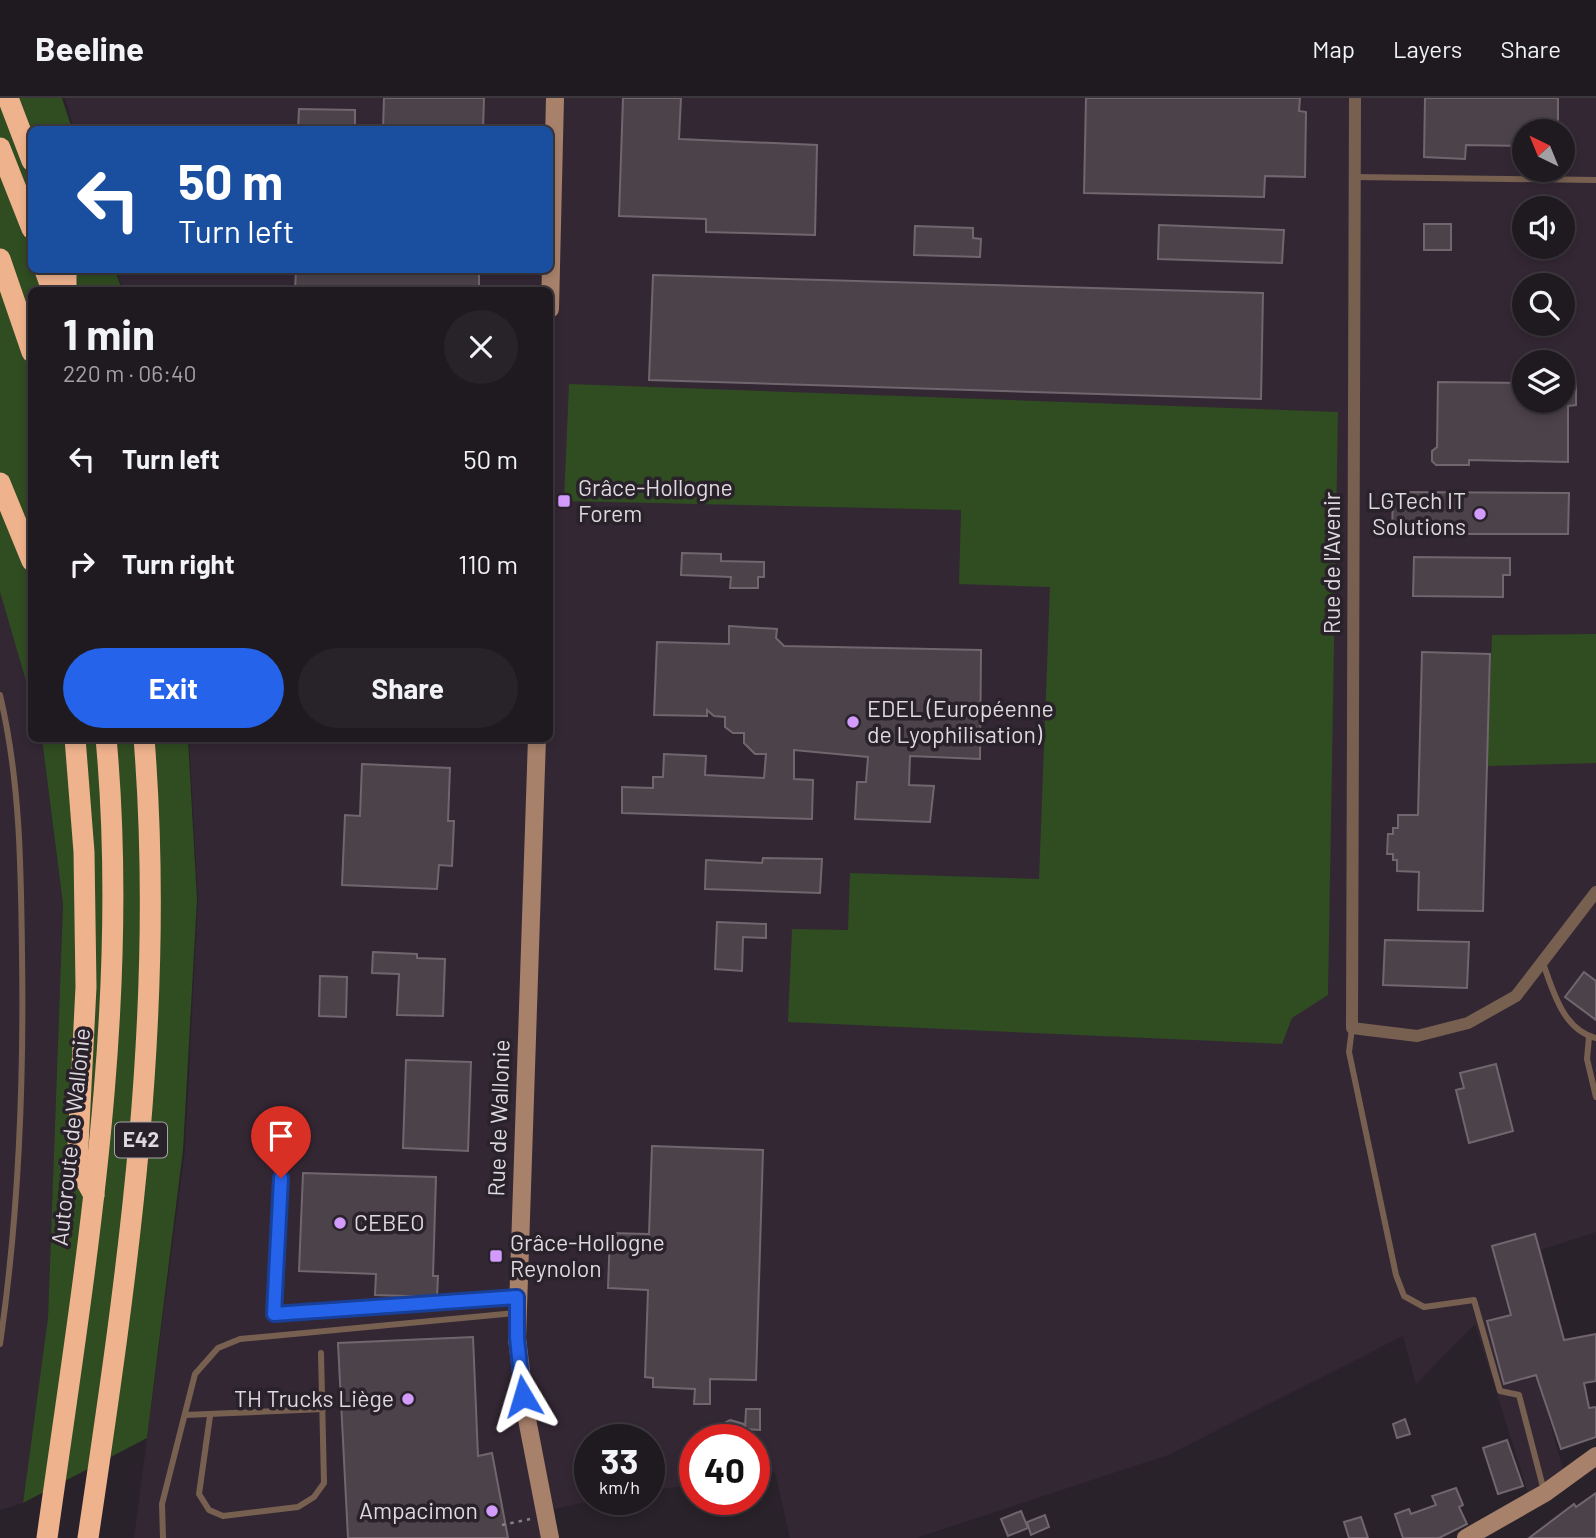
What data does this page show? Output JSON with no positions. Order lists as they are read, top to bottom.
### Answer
{
  "streets": {
    "highway": ["Autoroute de Wallonie", "E42"],
    "street": ["Rue de l'Avenir", "Rue de Wallonie"]
  },
  "places": {
    "transit": ["Grâce-Hollogne Forem", "Grâce-Hollogne Reynolon"],
    "other": [
      "LGTech IT Solutions",
      "EDEL (Européenne de Lyophilisation)",
      "CEBEO",
      "TH Trucks Liège",
      "Ampacimon"
    ]
  },
  "north": "top left",
  "page": {
    "header": "Beeline",
    "nav": ["Map", "Layers", "Share"],
    "turn": ["50 m", "Turn left"],
    "heading": ["1 min", "220 m · 06:40"],
    "list": [
      {
        "name": "Turn left",
        "value": "50 m"
      },
      {
        "name": "Turn right",
        "value": "110 m"
      }
    ],
    "buttons": ["Exit", "Share"],
    "speed": "33 km/h",
    "limit": "40"
  }
}
